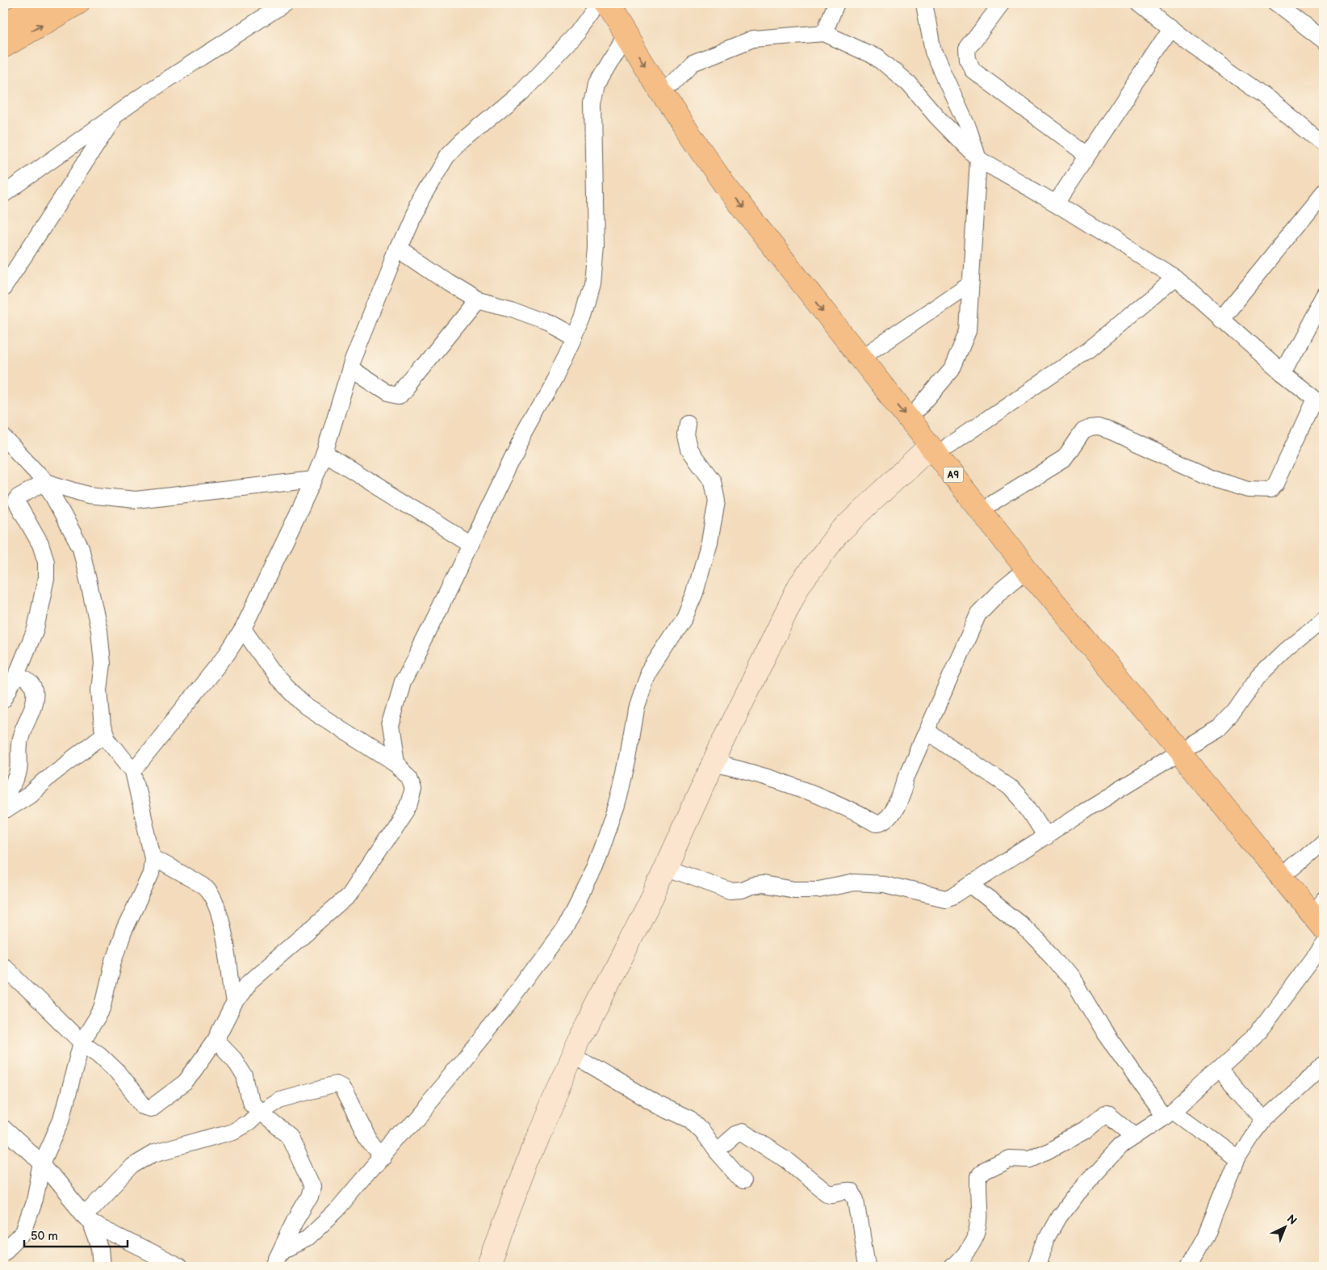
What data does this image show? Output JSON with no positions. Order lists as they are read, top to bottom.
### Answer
{
  "streets": {
    "main road": ["A9"]
  },
  "scale_bar": "50 m",
  "north": "top right"
}
